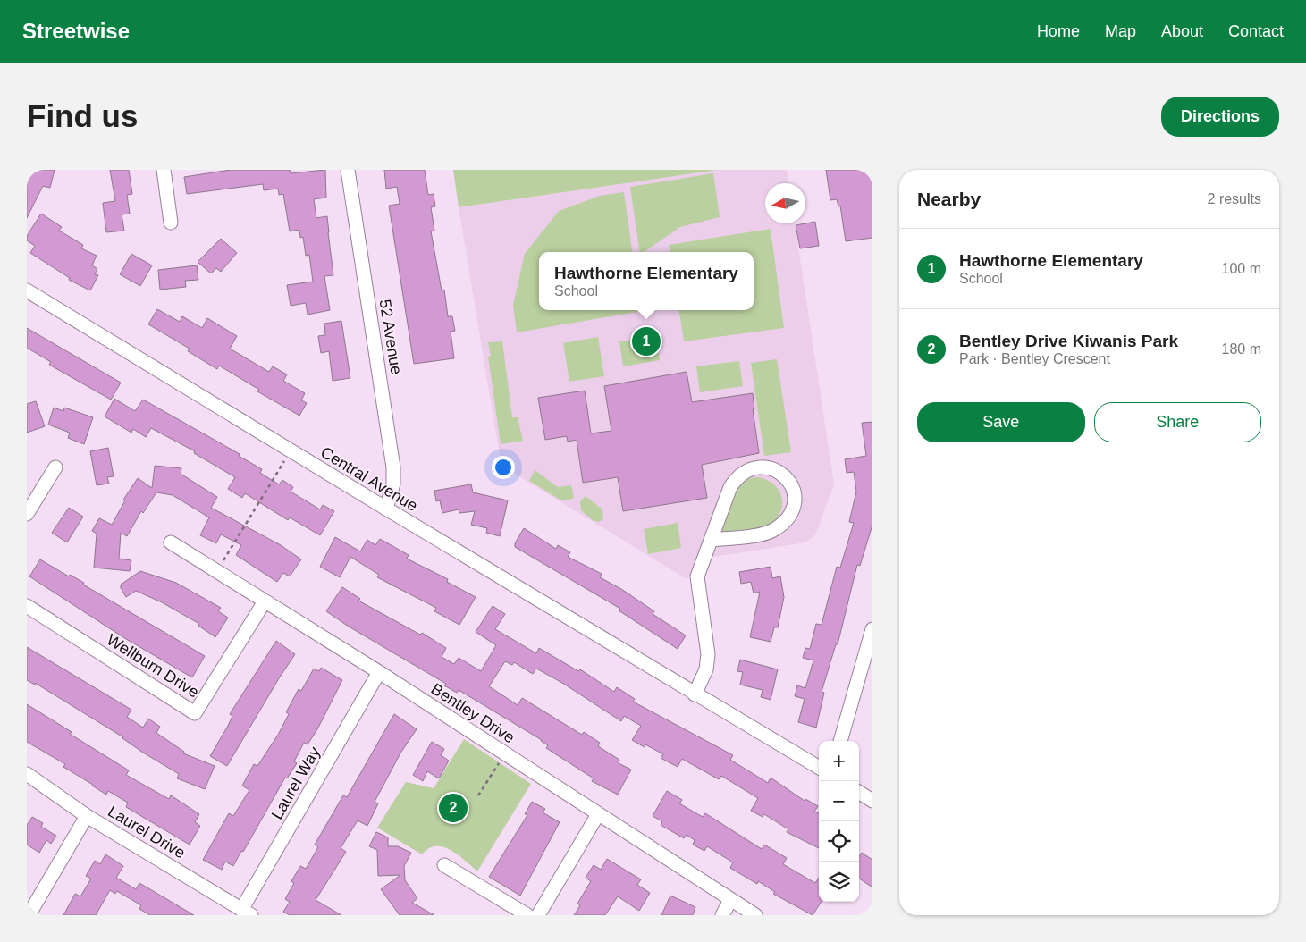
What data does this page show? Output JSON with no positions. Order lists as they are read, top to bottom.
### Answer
{
  "streets": {
    "street": [
      "52 Avenue",
      "Central Avenue",
      "Wellburn Drive",
      "Bentley Drive",
      "Laurel Way",
      "Laurel Drive"
    ]
  },
  "crossings": [
    ["52 Avenue", "Central Avenue"],
    ["Wellburn Drive", "Bentley Drive"],
    ["Bentley Drive", "Laurel Way"],
    ["Laurel Way", "Laurel Drive"]
  ],
  "north": "left",
  "page": {
    "header": "Streetwise",
    "nav": [
      "Home",
      "Map",
      "About",
      "Contact"
    ],
    "buttons": [
      "Directions",
      ["Save", "Share"]
    ],
    "title": "Find us",
    "heading": ["Nearby", "2 results"],
    "list": [
      {
        "mark": "1",
        "name": "Hawthorne Elementary",
        "note": "School",
        "value": "100 m"
      },
      {
        "mark": "2",
        "name": "Bentley Drive Kiwanis Park",
        "note": "Park · Bentley Crescent",
        "value": "180 m"
      }
    ],
    "popup": ["Hawthorne Elementary", "School"],
    "pins": ["1", "2"],
    "map_buttons": ["+", "−"]
  }
}
